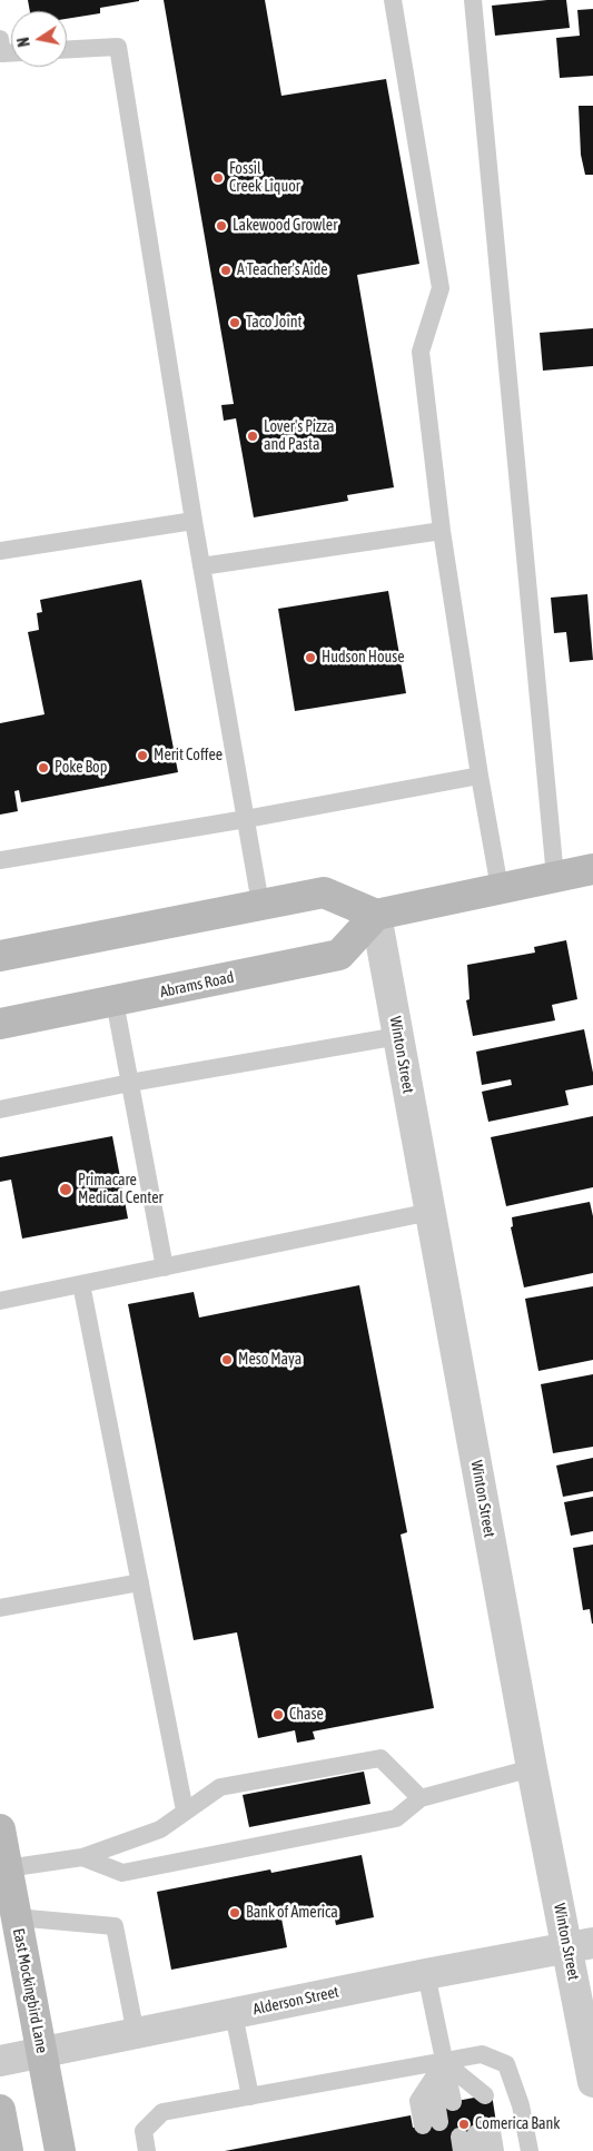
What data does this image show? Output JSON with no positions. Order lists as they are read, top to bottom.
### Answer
{
  "streets": {
    "main road": ["Abrams Road", "East Mockingbird Lane"],
    "street": ["Winton Street", "Alderson Street"]
  },
  "crossings": [
    ["Abrams Road", "Winton Street"],
    ["Winton Street", "Alderson Street"],
    ["East Mockingbird Lane", "Alderson Street"]
  ],
  "places": [
    "Fossil Creek Liquor",
    "Lakewood Growler",
    "A Teacher's Aide",
    "Taco Joint",
    "Lover's Pizza and Pasta",
    "Hudson House",
    "Merit Coffee",
    "Poke Bop",
    "Primacare Medical Center",
    "Meso Maya",
    "Chase",
    "Bank of America",
    "Comerica Bank"
  ],
  "north": "left"
}
